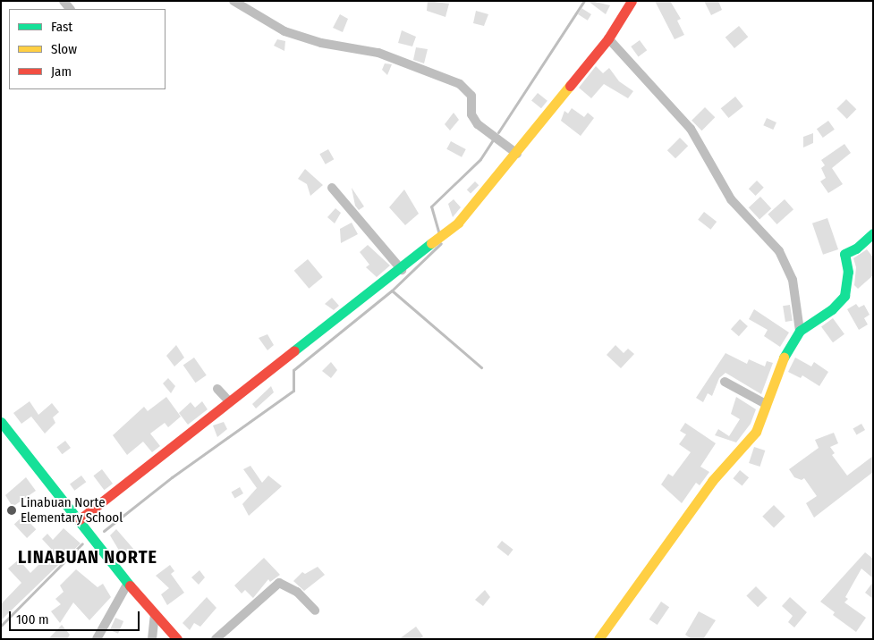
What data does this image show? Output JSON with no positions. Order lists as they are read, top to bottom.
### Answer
{
  "districts": ["LINABUAN NORTE"],
  "places": ["Linabuan Norte Elementary School"],
  "legend": ["Fast", "Slow", "Jam"],
  "scale_bar": "100 m"
}
